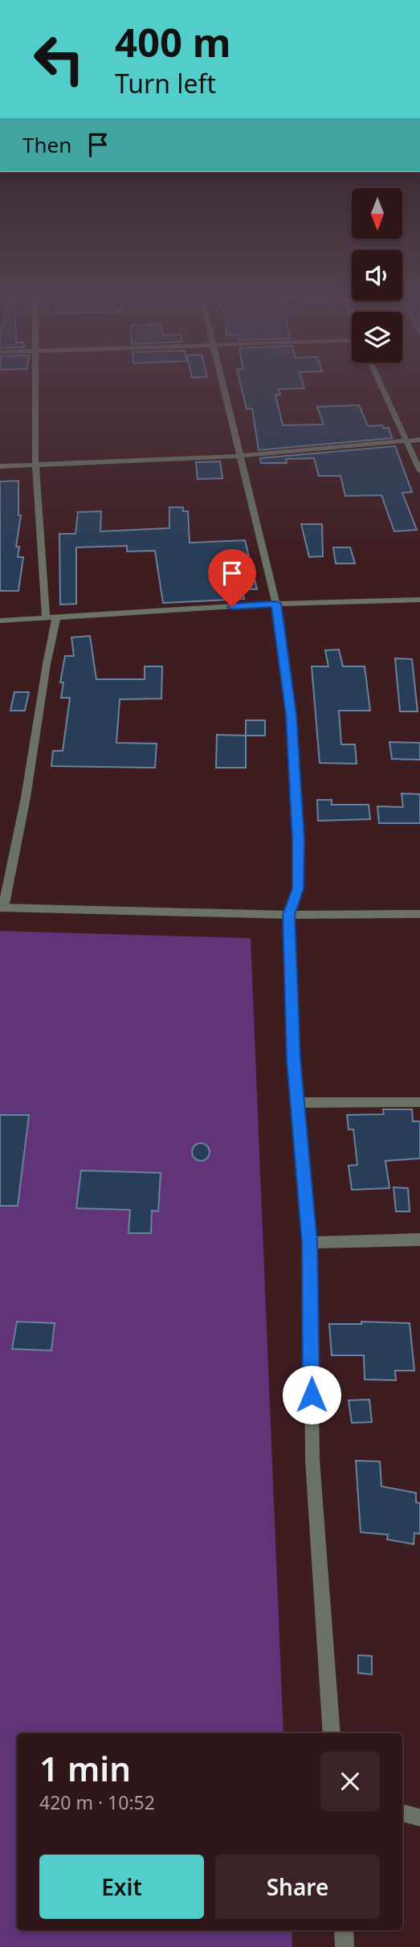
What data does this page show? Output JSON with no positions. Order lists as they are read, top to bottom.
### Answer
{
  "north": "bottom",
  "page": {
    "turn": ["400 m", "Turn left"],
    "then": "Then",
    "heading": ["1 min", "420 m · 10:52"],
    "buttons": ["Exit", "Share"]
  }
}
